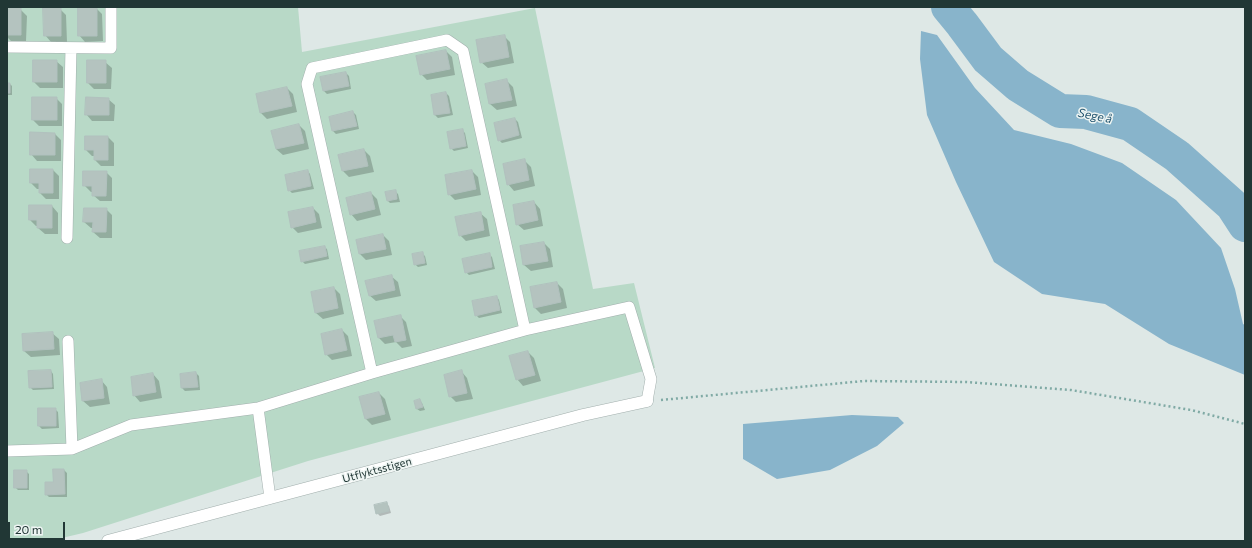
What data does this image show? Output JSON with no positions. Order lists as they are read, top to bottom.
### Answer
{
  "streets": {
    "street": ["Utflyktsstigen"]
  },
  "water": ["Sege å"],
  "scale_bar": "20 m"
}
